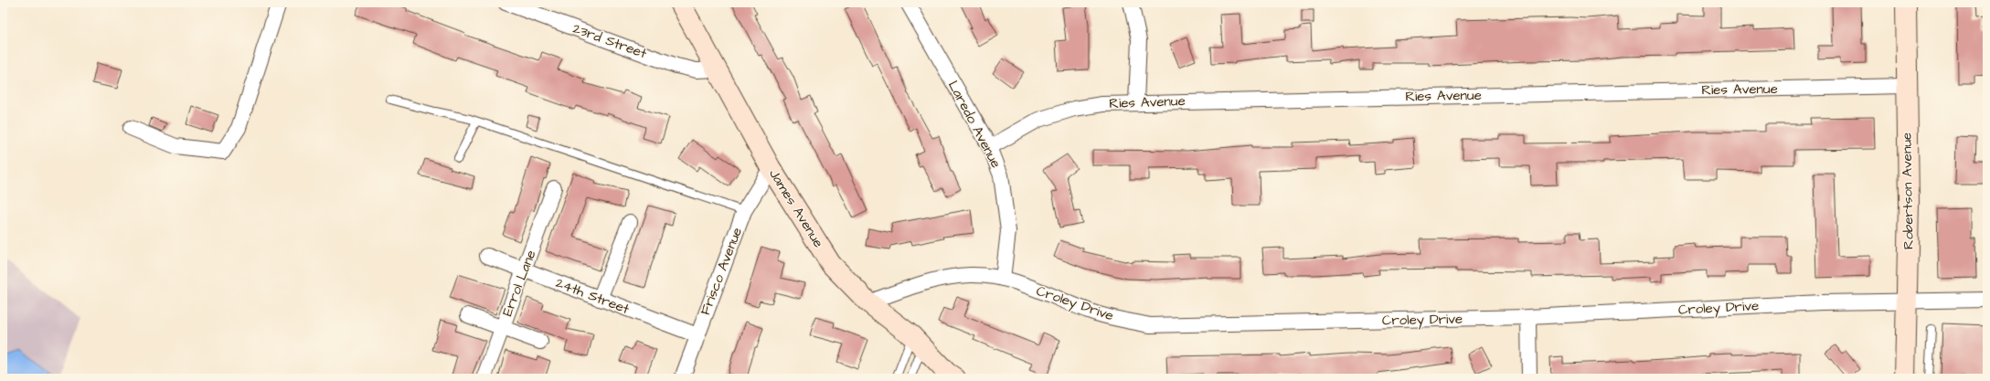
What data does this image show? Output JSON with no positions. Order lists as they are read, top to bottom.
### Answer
{
  "streets": {
    "street": [
      "23rd Street",
      "Ries Avenue",
      "Laredo Avenue",
      "Robertson Avenue",
      "James Avenue",
      "Frisco Avenue",
      "Errol Lane",
      "24th Street",
      "Croley Drive"
    ]
  },
  "crossings": [
    ["23rd Street", "James Avenue"],
    ["Ries Avenue", "Laredo Avenue"],
    ["Ries Avenue", "Robertson Avenue"],
    ["Laredo Avenue", "Croley Drive"],
    ["Robertson Avenue", "Croley Drive"],
    ["James Avenue", "Frisco Avenue"],
    ["James Avenue", "Croley Drive"],
    ["Frisco Avenue", "24th Street"],
    ["Errol Lane", "24th Street"]
  ]
}
